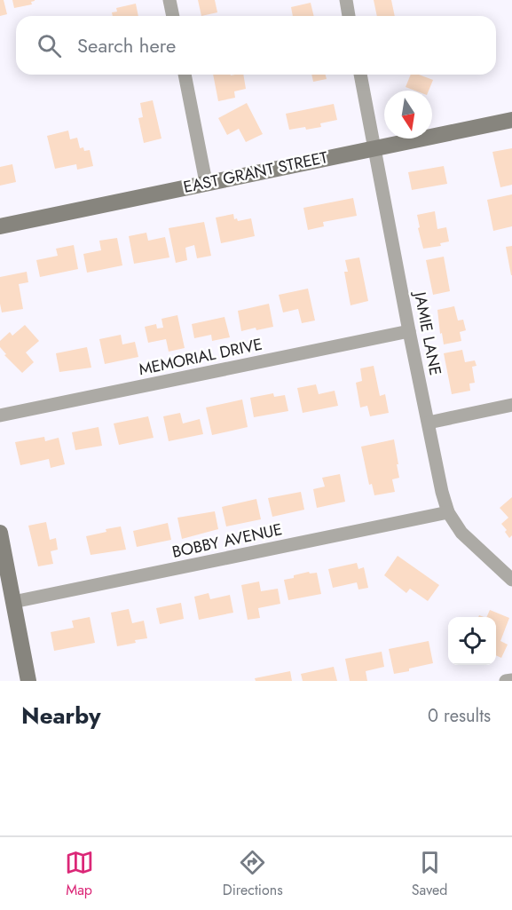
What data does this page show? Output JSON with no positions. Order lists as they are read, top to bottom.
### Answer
{
  "streets": {
    "main road": ["EAST GRANT STREET"],
    "street": ["JAMIE LANE", "MEMORIAL DRIVE", "BOBBY AVENUE"]
  },
  "crossings": [
    ["EAST GRANT STREET", "JAMIE LANE"],
    ["JAMIE LANE", "MEMORIAL DRIVE"],
    ["JAMIE LANE", "BOBBY AVENUE"]
  ],
  "north": "bottom",
  "page": {
    "search": "Search here",
    "heading": ["Nearby", "0 results"],
    "nav": ["Map", "Directions", "Saved"]
  }
}
